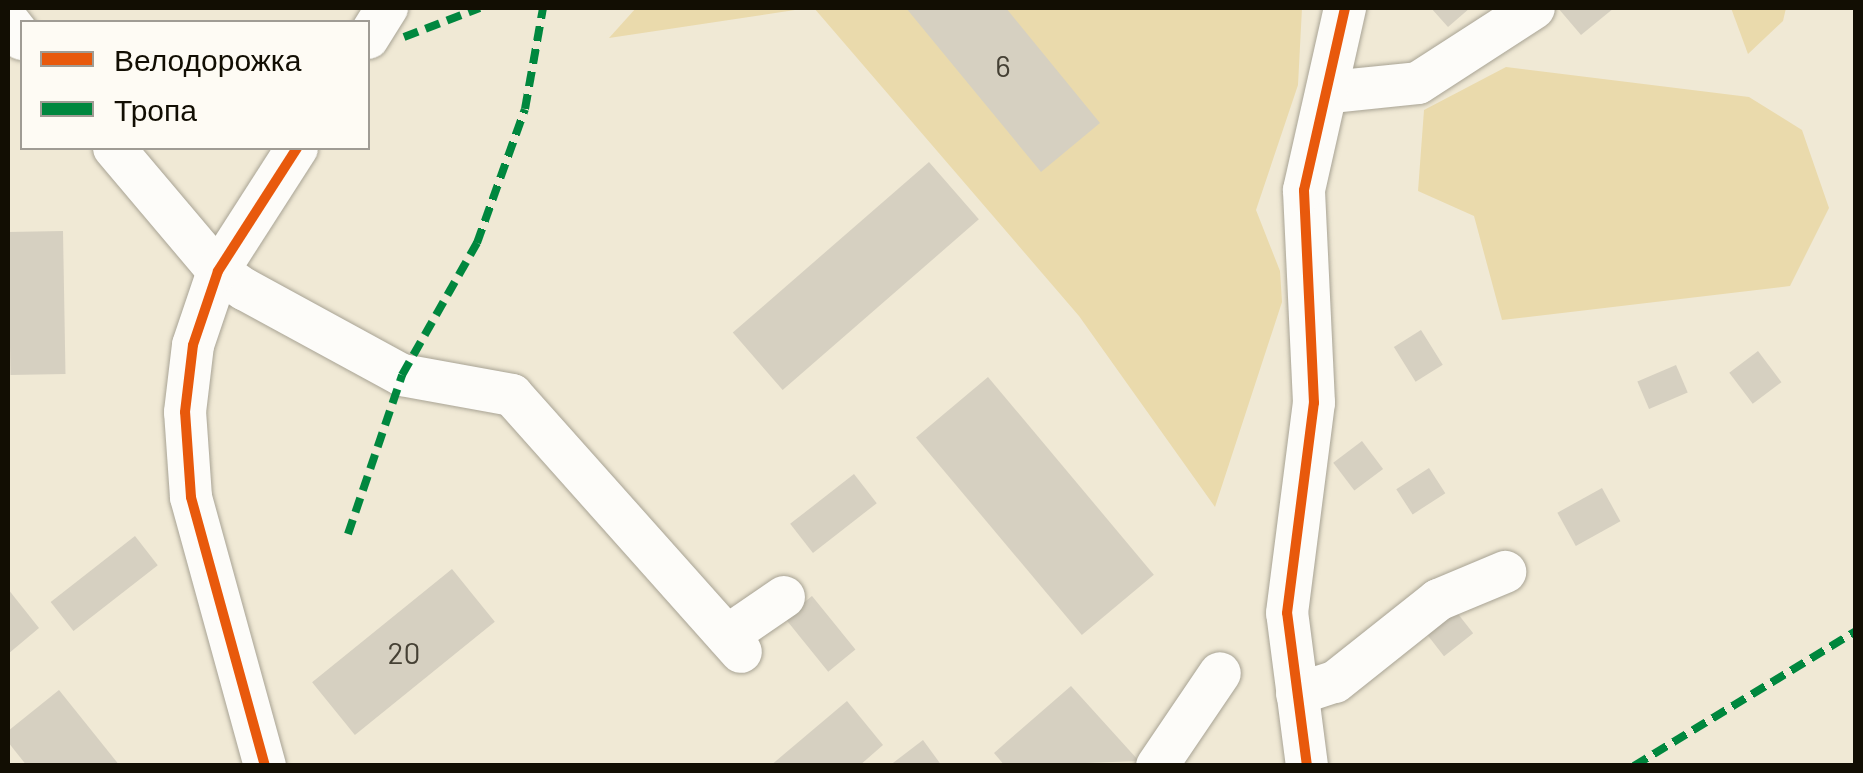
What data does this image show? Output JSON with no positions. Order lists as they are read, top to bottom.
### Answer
{
  "house_numbers": ["6", "20"],
  "legend": ["Велодорожка", "Тропа"]
}
